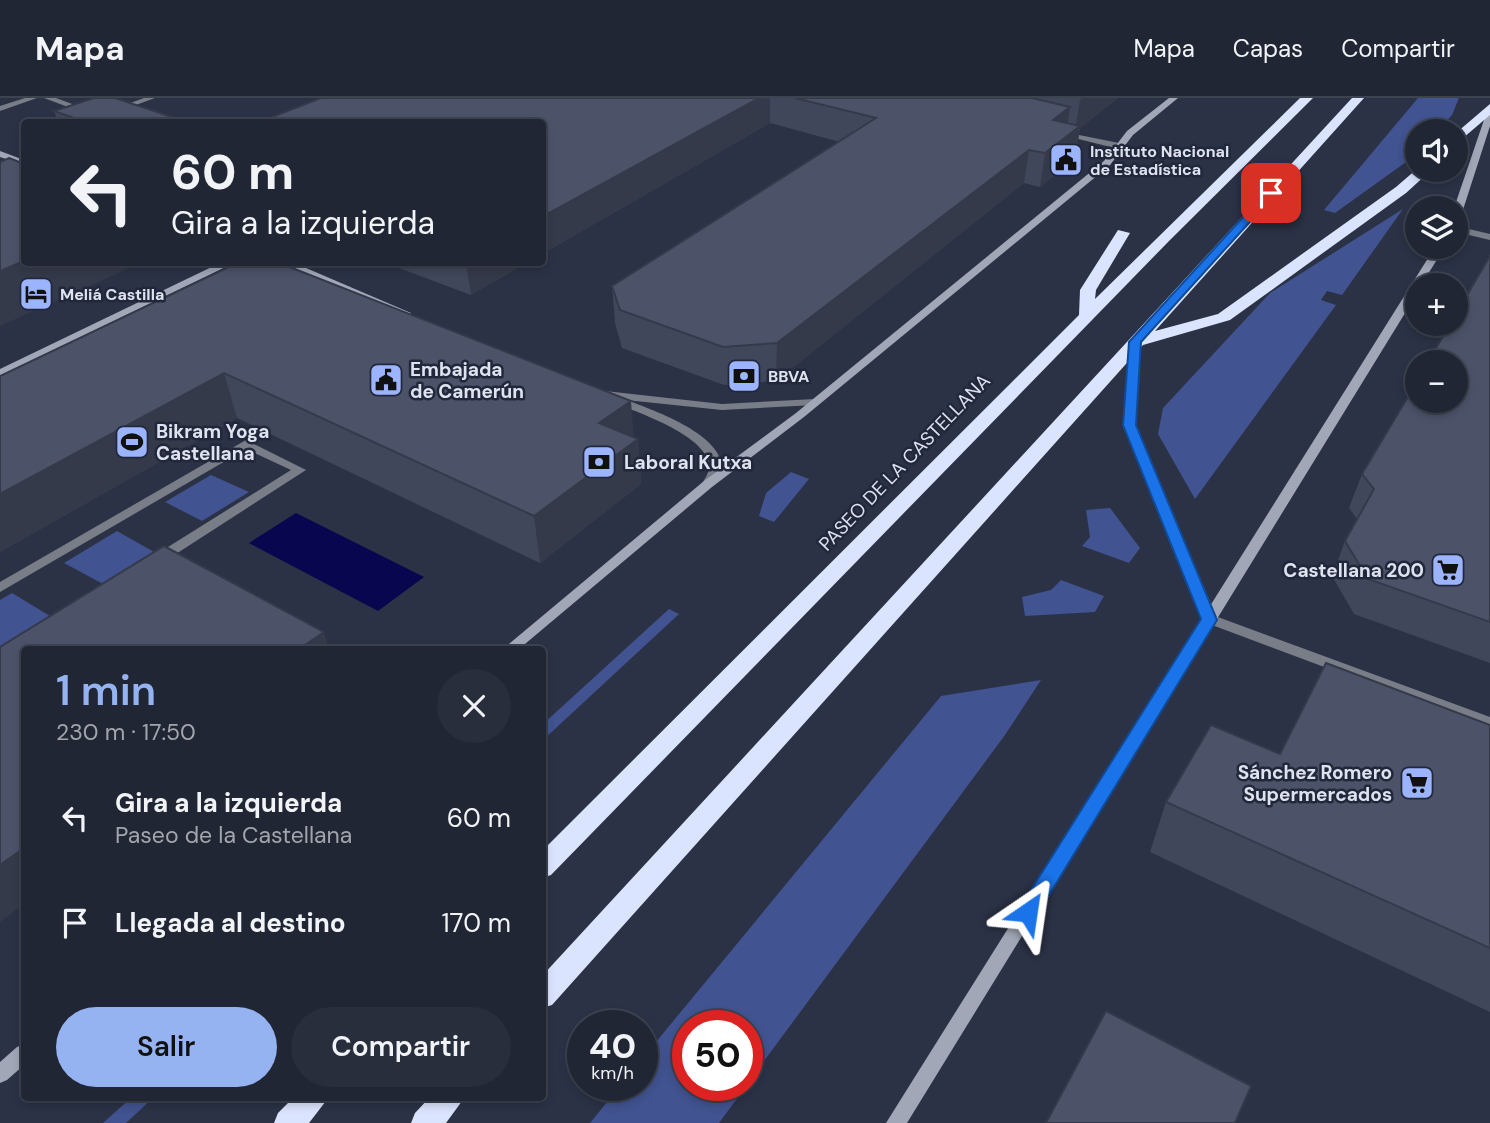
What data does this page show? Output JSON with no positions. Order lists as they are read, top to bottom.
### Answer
{
  "streets": {
    "highway": ["PASEO DE LA CASTELLANA"]
  },
  "places": {
    "public building": ["Instituto Nacional de Estadística", "Embajada de Camerún"],
    "hotel": ["Meliá Castilla"],
    "bank": ["BBVA", "Laboral Kutxa"],
    "sports": ["Bikram Yoga Castellana"],
    "supermarket": ["Castellana 200", "Sánchez Romero Supermercados"]
  },
  "page": {
    "header": "Mapa",
    "nav": ["Mapa", "Capas", "Compartir"],
    "map_buttons": ["+", "−"],
    "turn": ["60 m", "Gira a la izquierda"],
    "heading": ["1 min", "230 m · 17:50"],
    "list": [
      {
        "name": "Gira a la izquierda",
        "note": "Paseo de la Castellana",
        "value": "60 m"
      },
      {
        "name": "Llegada al destino",
        "value": "170 m"
      }
    ],
    "buttons": ["Salir", "Compartir"],
    "speed": "40 km/h",
    "limit": "50"
  }
}
